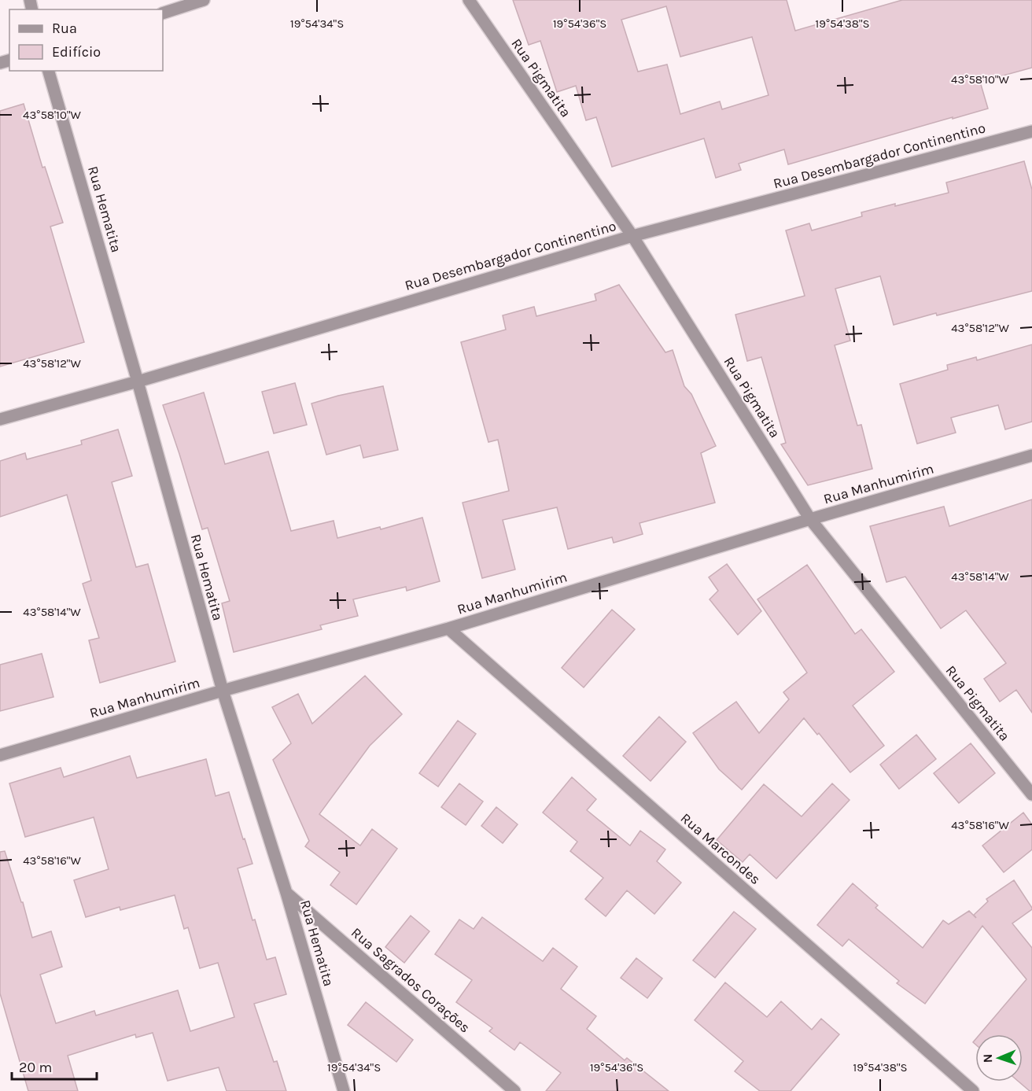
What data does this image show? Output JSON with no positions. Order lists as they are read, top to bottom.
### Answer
{
  "streets": {
    "street": [
      "Rua Pigmatita",
      "Rua Desembargador Continentino",
      "Rua Hematita",
      "Rua Manhumirim",
      "Rua Marcondes",
      "Rua Sagrados Corações"
    ]
  },
  "crossings": [
    ["Rua Pigmatita", "Rua Desembargador Continentino"],
    ["Rua Pigmatita", "Rua Manhumirim"],
    ["Rua Desembargador Continentino", "Rua Hematita"],
    ["Rua Hematita", "Rua Manhumirim"],
    ["Rua Hematita", "Rua Sagrados Corações"],
    ["Rua Manhumirim", "Rua Marcondes"]
  ],
  "legend": ["Rua", "Edifício"],
  "scale_bar": "20 m",
  "north": "left",
  "coordinates": [
    "19°54'34\"S",
    "19°54'36\"S",
    "19°54'38\"S",
    "43°58'10\"W",
    "43°58'12\"W",
    "43°58'14\"W",
    "43°58'16\"W"
  ]
}
